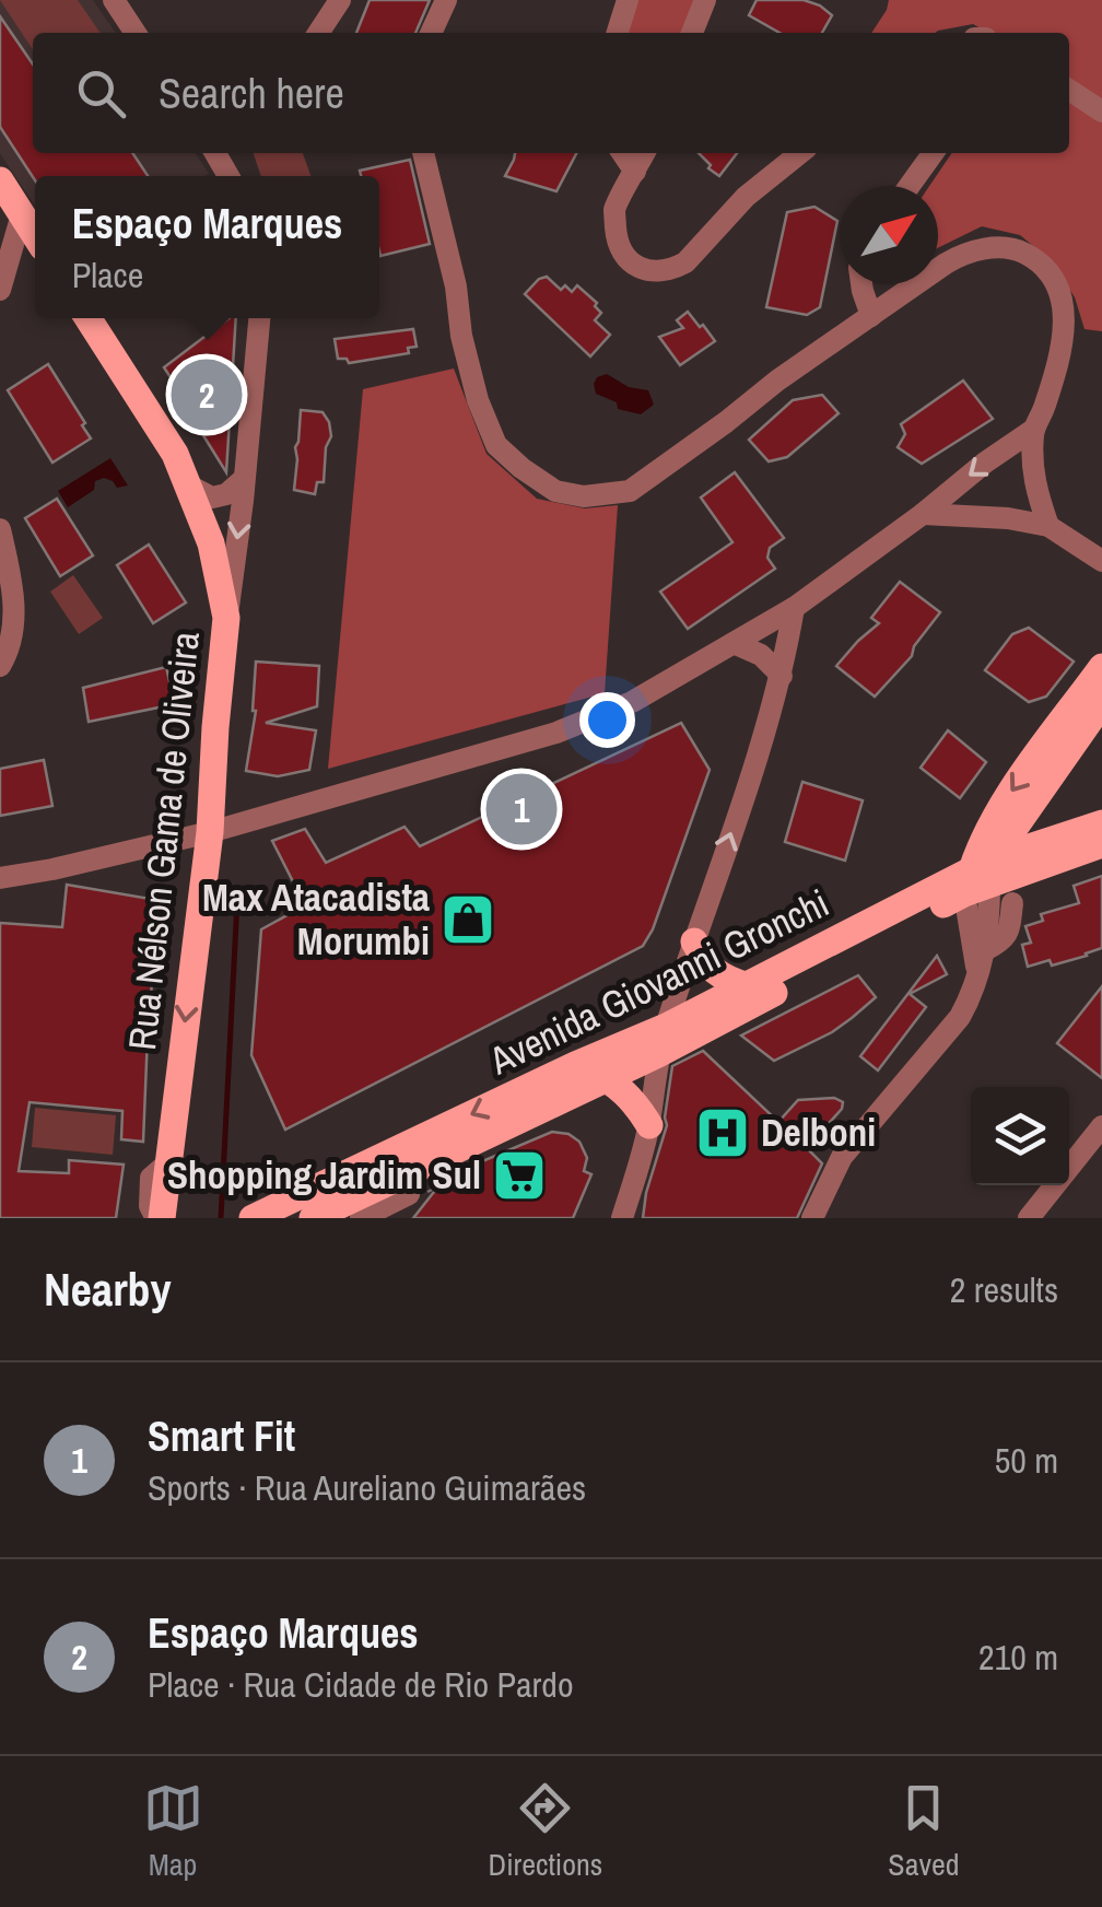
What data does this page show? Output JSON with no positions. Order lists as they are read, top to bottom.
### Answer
{
  "streets": {
    "main road": ["Rua Nélson Gama de Oliveira", "Avenida Giovanni Gronchi"]
  },
  "one_way": ["Rua Nélson Gama de Oliveira"],
  "places": {
    "shop": ["Max Atacadista Morumbi"],
    "hospital": ["Delboni"],
    "supermarket": ["Shopping Jardim Sul"]
  },
  "north": "top right",
  "page": {
    "search": "Search here",
    "popup": ["Espaço Marques", "Place"],
    "pins": ["2", "1"],
    "heading": ["Nearby", "2 results"],
    "list": [
      {
        "mark": "1",
        "name": "Smart Fit",
        "note": "Sports · Rua Aureliano Guimarães",
        "value": "50 m"
      },
      {
        "mark": "2",
        "name": "Espaço Marques",
        "note": "Place · Rua Cidade de Rio Pardo",
        "value": "210 m"
      }
    ],
    "nav": ["Map", "Directions", "Saved"]
  }
}
